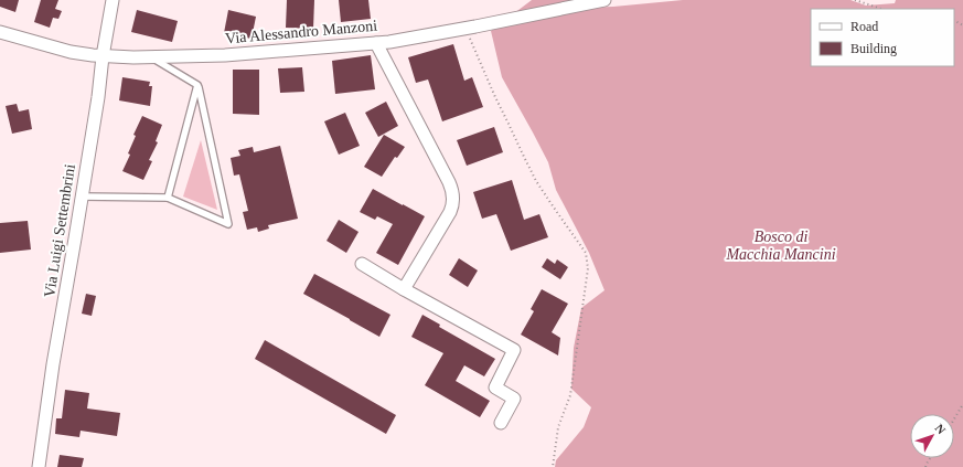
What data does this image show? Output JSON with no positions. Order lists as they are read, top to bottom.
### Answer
{
  "streets": {
    "street": ["Via Alessandro Manzoni", "Via Luigi Settembrini"]
  },
  "crossings": [
    ["Via Alessandro Manzoni", "Via Luigi Settembrini"]
  ],
  "parks": ["Bosco di Macchia Mancini"],
  "legend": ["Road", "Building"],
  "north": "top right"
}
